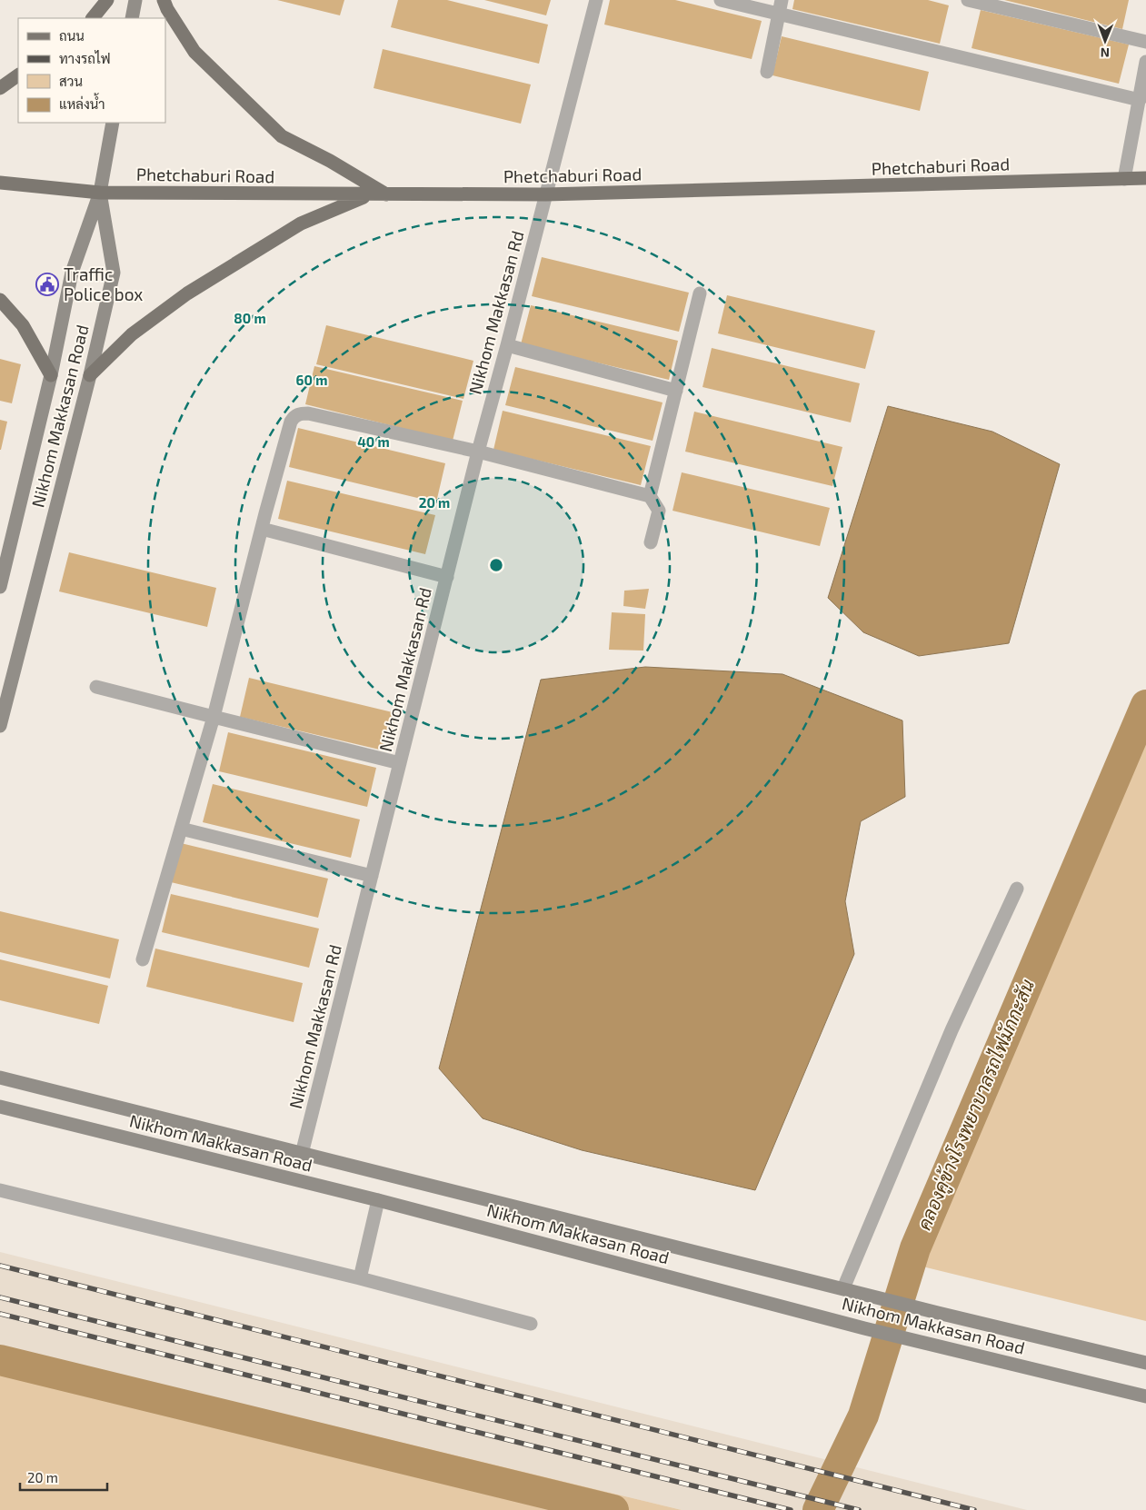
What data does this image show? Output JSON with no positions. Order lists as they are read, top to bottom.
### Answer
{
  "streets": {
    "main road": ["Phetchaburi Road"],
    "street": ["Nikhom Makkasan Rd", "Nikhom Makkasan Road"]
  },
  "crossings": [
    ["Phetchaburi Road", "Nikhom Makkasan Rd"],
    ["Phetchaburi Road", "Nikhom Makkasan Road"],
    ["Nikhom Makkasan Rd", "Nikhom Makkasan Road"]
  ],
  "water": ["คลองคู่ข้างโรงพยาบาลรถไฟมักกะสัน"],
  "places": {
    "public building": ["Traffic Police box"]
  },
  "legend": [
    "ถนน",
    "ทางรถไฟ",
    "สวน",
    "แหล่งน้ำ"
  ],
  "scale_bar": "20 m",
  "north": "bottom",
  "rings": [
    "80 m",
    "60 m",
    "40 m",
    "20 m"
  ]
}
